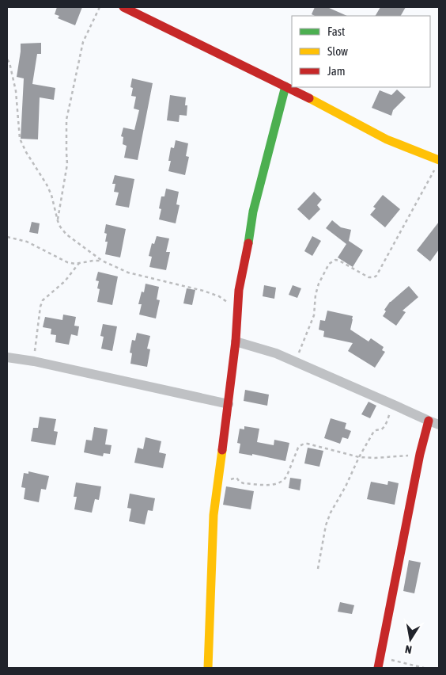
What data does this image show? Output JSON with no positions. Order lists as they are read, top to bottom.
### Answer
{
  "legend": ["Fast", "Slow", "Jam"],
  "north": "bottom"
}
